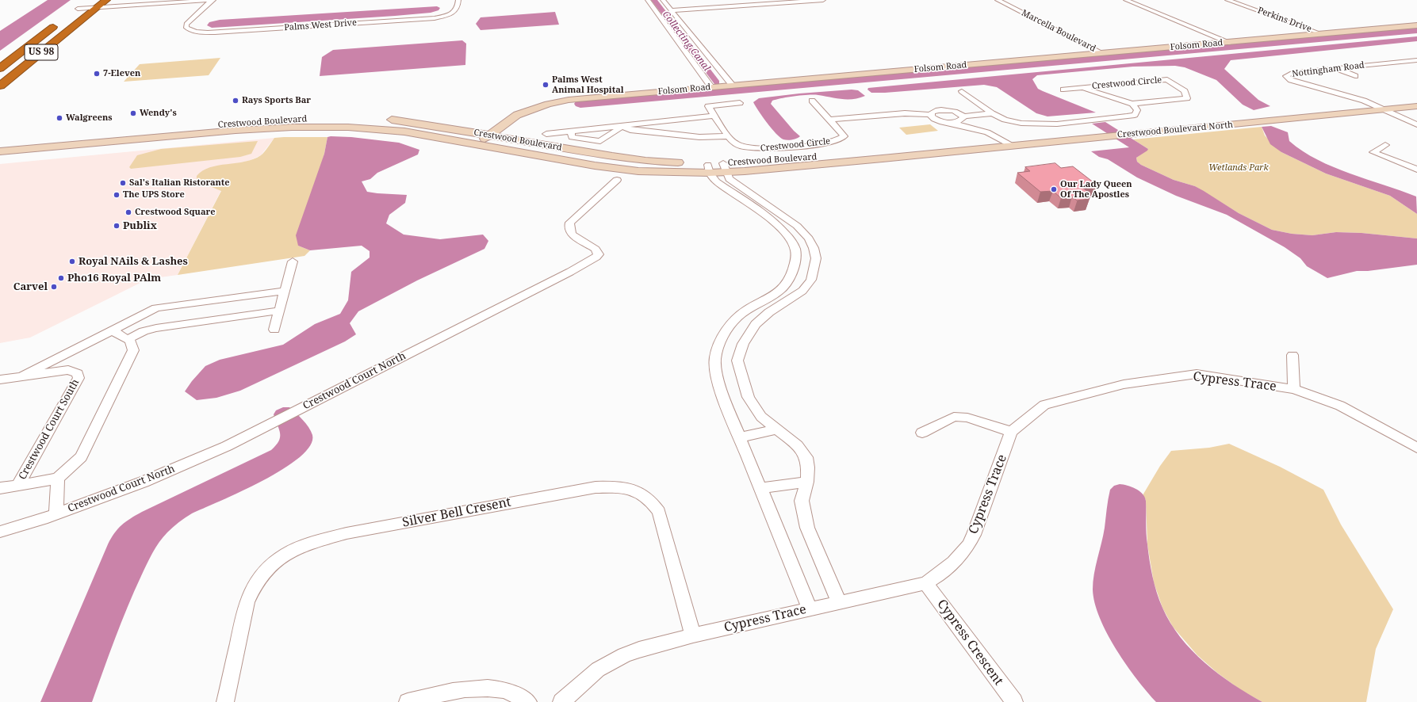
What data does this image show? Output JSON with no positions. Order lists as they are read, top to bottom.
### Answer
{
  "streets": {
    "highway": ["US 98"],
    "main road": ["Folsom Road", "Crestwood Boulevard", "Crestwood Boulevard North"],
    "street": [
      "Perkins Drive",
      "Palms West Drive",
      "Marcella Boulevard",
      "Nottingham Road",
      "Crestwood Circle",
      "Crestwood Court North",
      "Cypress Trace",
      "Crestwood Court South",
      "Silver Bell Cresent",
      "Cypress Crescent"
    ]
  },
  "crossings": [
    ["Perkins Drive", "Folsom Road"],
    ["Marcella Boulevard", "Folsom Road"],
    ["Folsom Road", "Crestwood Boulevard"],
    ["Nottingham Road", "Crestwood Boulevard North"],
    ["Crestwood Boulevard", "Crestwood Boulevard North"],
    ["Cypress Trace", "Silver Bell Cresent"],
    ["Cypress Trace", "Cypress Crescent"]
  ],
  "water": ["Collecting Canal"],
  "parks": ["Wetlands Park"],
  "places": [
    "7-Eleven",
    "Palms West Animal Hospital",
    "Rays Sports Bar",
    "Wendy's",
    "Walgreens",
    "Sal's Italian Ristorante",
    "Our Lady Queen Of The Apostles",
    "The UPS Store",
    "Crestwood Square",
    "Publix",
    "Royal NAils & Lashes",
    "Pho16 Royal PAlm",
    "Carvel"
  ]
}
